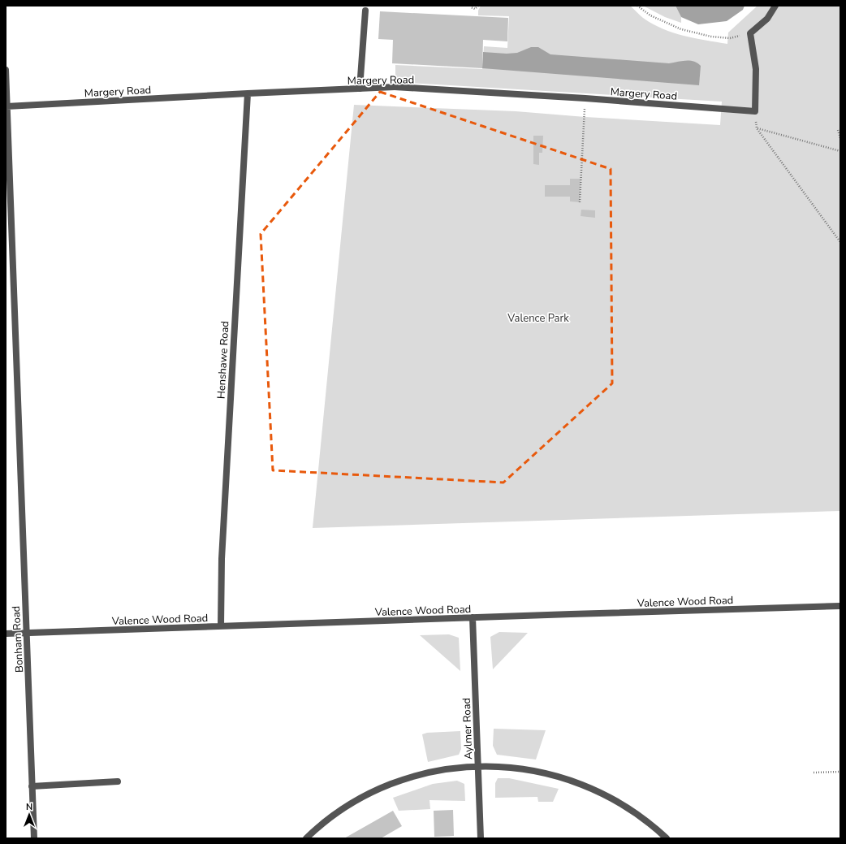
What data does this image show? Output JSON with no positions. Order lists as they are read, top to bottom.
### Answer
{
  "streets": {
    "street": [
      "Margery Road",
      "Henshawe Road",
      "Valence Wood Road",
      "Bonham Road",
      "Aylmer Road"
    ]
  },
  "crossings": [
    ["Margery Road", "Henshawe Road"],
    ["Margery Road", "Bonham Road"],
    ["Henshawe Road", "Valence Wood Road"],
    ["Valence Wood Road", "Bonham Road"],
    ["Valence Wood Road", "Aylmer Road"]
  ],
  "parks": ["Valence Park"],
  "north": "top"
}
